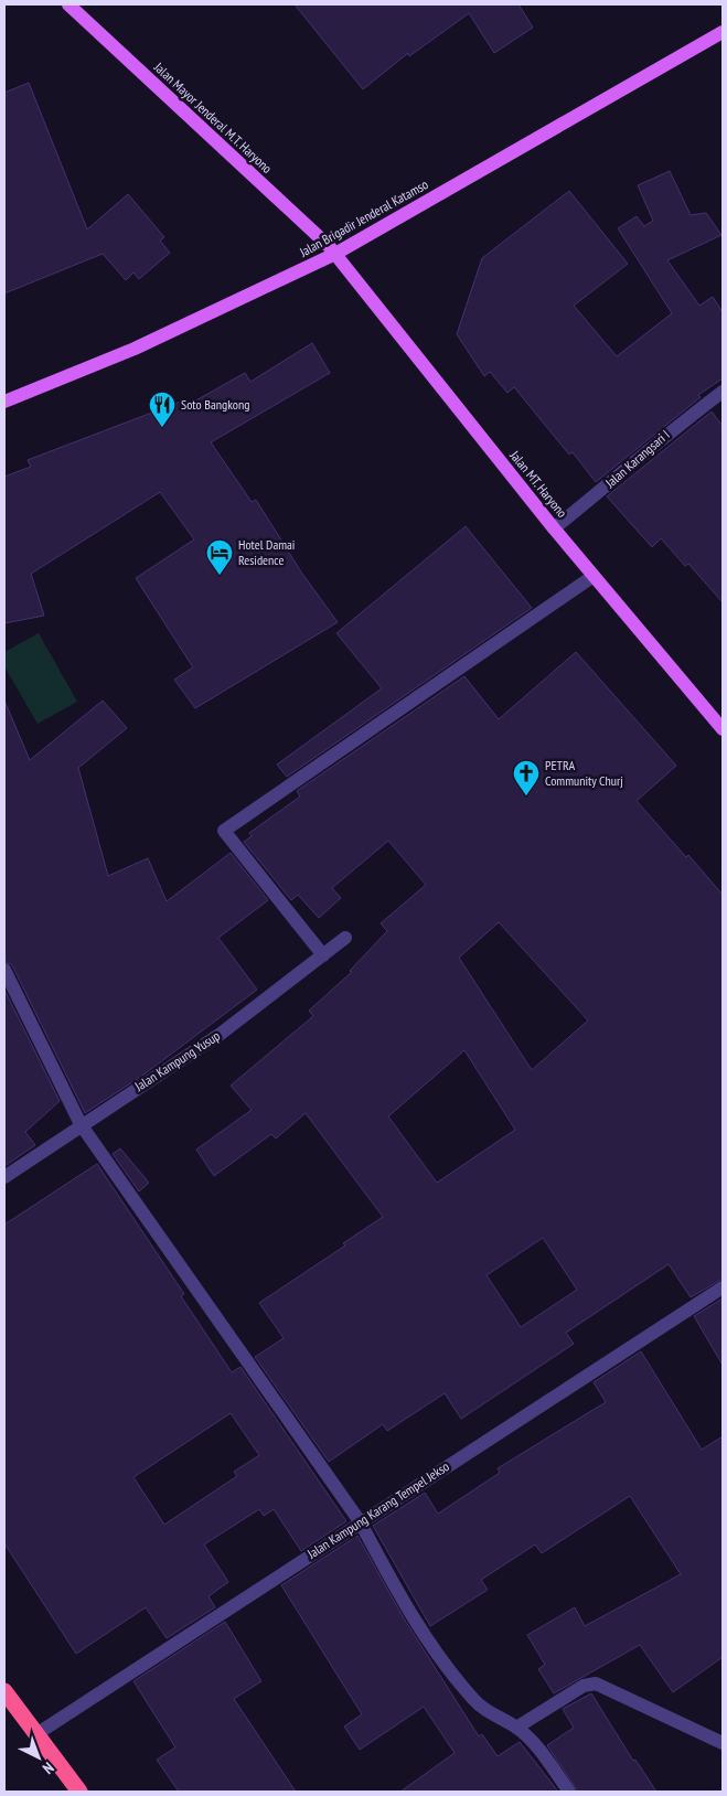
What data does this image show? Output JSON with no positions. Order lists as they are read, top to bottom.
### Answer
{
  "streets": {
    "main road": ["Jalan Mayor Jenderal M.T. Haryono", "Jalan Brigadir Jenderal Katamso", "Jalan MT. Haryono"],
    "street": ["Jalan Karangsari I", "Jalan Kampung Yusup", "Jalan Kampung Karang Tempel Jekso"]
  },
  "crossings": [
    ["Jalan Mayor Jenderal M.T. Haryono", "Jalan Brigadir Jenderal Katamso"],
    ["Jalan Mayor Jenderal M.T. Haryono", "Jalan MT. Haryono"],
    ["Jalan Brigadir Jenderal Katamso", "Jalan MT. Haryono"],
    ["Jalan Karangsari I", "Jalan MT. Haryono"]
  ],
  "places": {
    "restaurant": ["Soto Bangkong"],
    "hotel": ["Hotel Damai Residence"],
    "church": ["PETRA Community Churj"]
  },
  "north": "bottom right"
}
